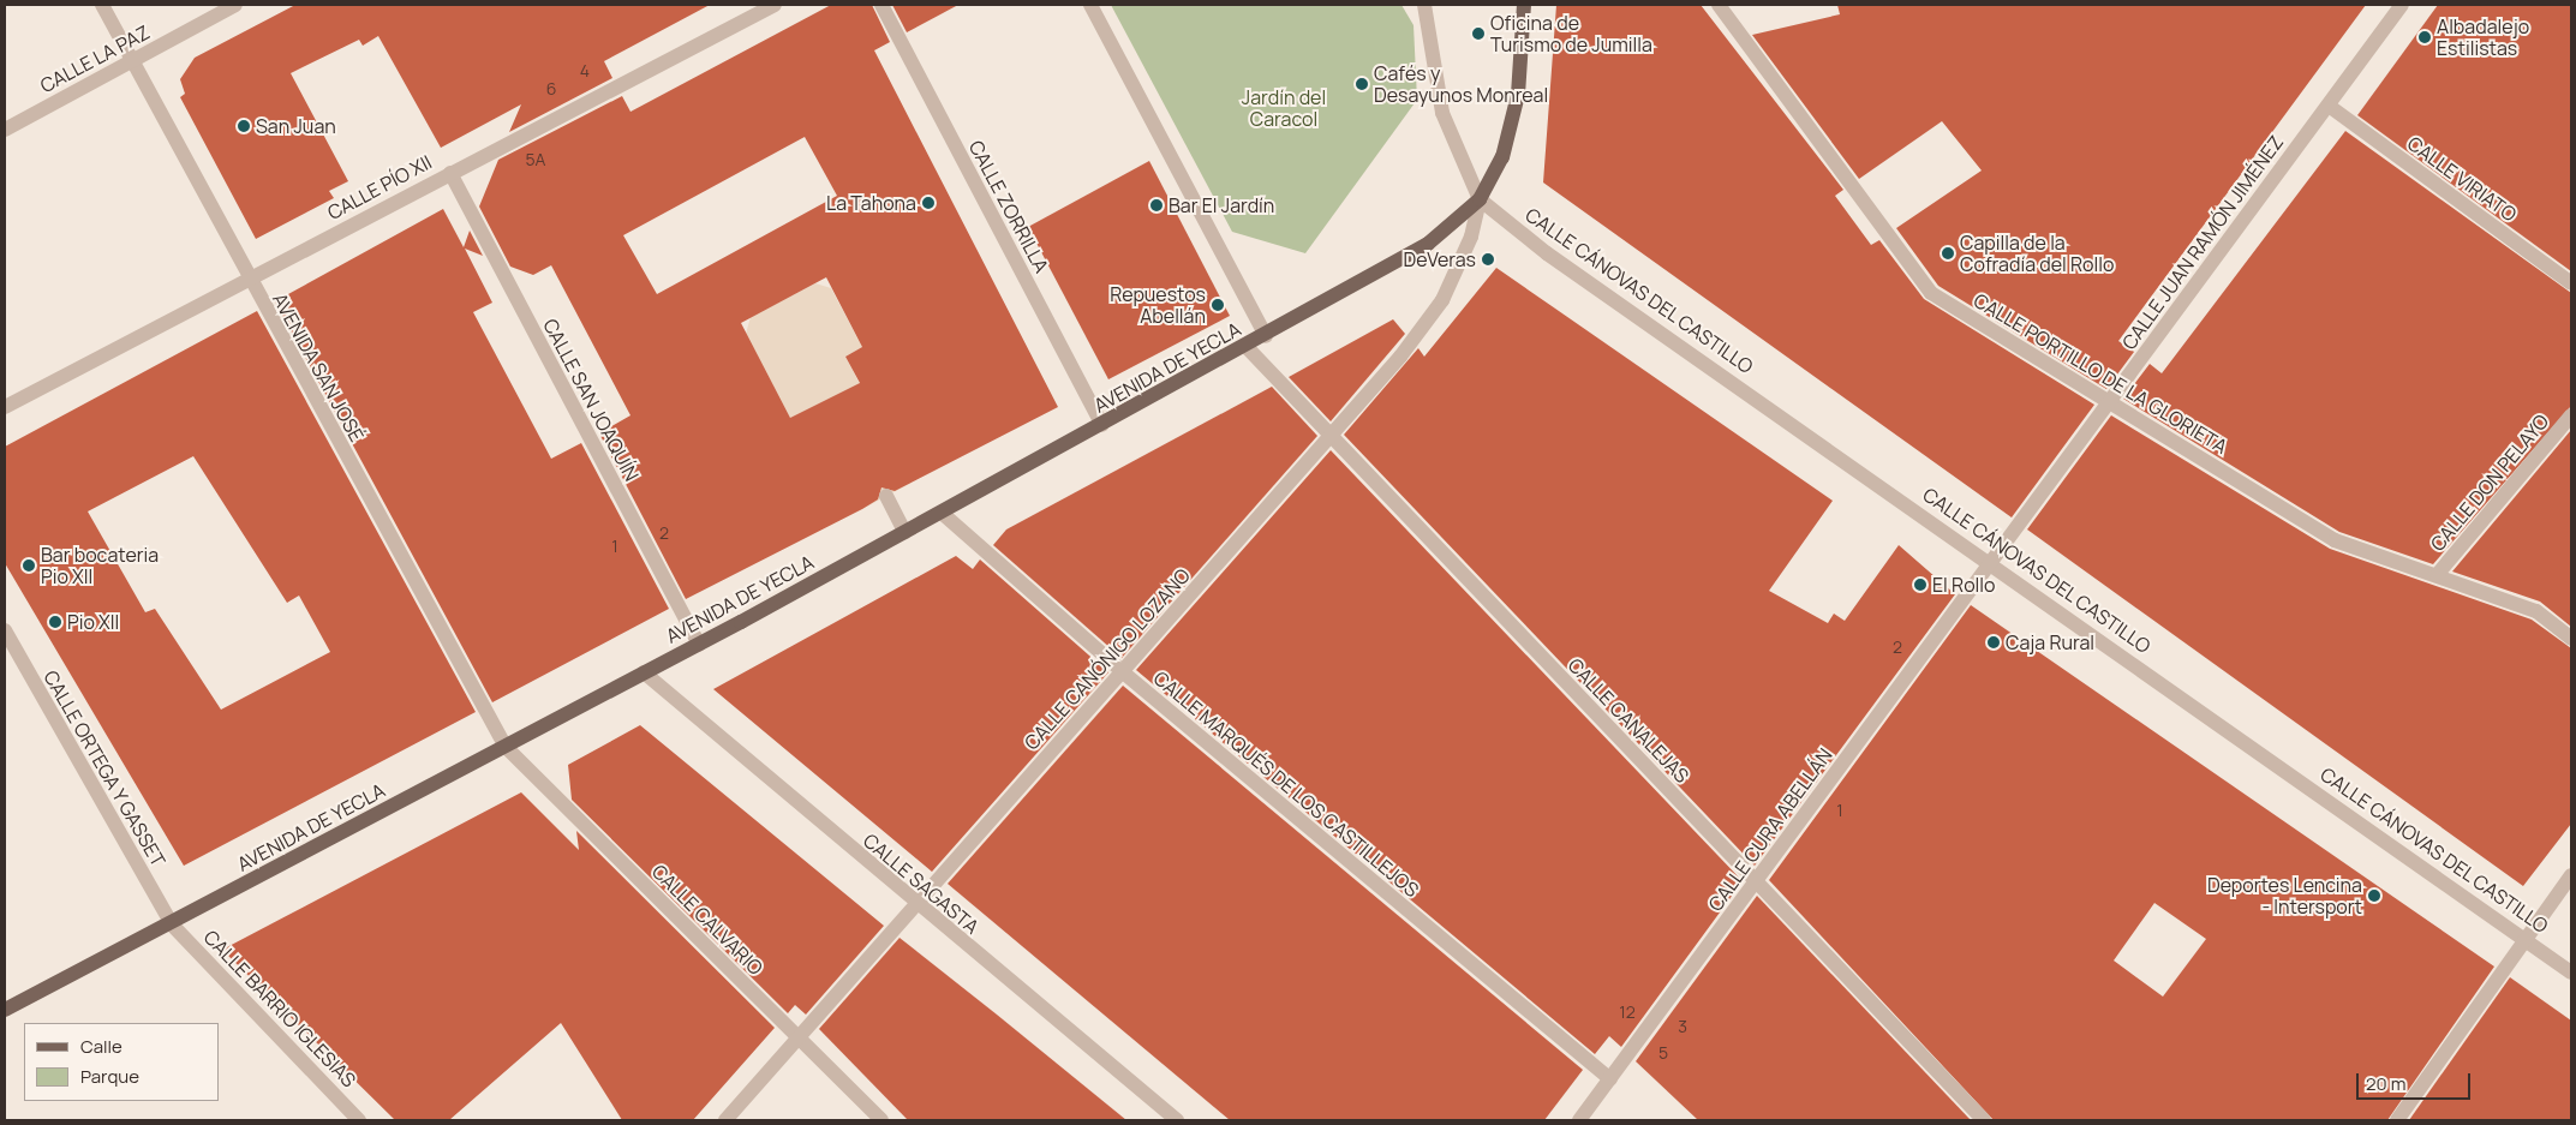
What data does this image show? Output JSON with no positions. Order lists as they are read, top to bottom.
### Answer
{
  "streets": {
    "main road": ["AVENIDA DE YECLA"],
    "street": [
      "CALLE LA PAZ",
      "CALLE VIRIATO",
      "CALLE PÍO XII",
      "CALLE ZORRILLA",
      "CALLE JUAN RAMÓN JIMÉNEZ",
      "CALLE CÁNOVAS DEL CASTILLO",
      "AVENIDA SAN JOSÉ",
      "CALLE PORTILLO DE LA GLORIETA",
      "CALLE SAN JOAQUÍN",
      "CALLE DON PELAYO",
      "CALLE CANÓNIGO LOZANO",
      "CALLE CANALEJAS",
      "CALLE ORTEGA Y GASSET",
      "CALLE MARQUÉS DE LOS CASTILLEJOS",
      "CALLE CURA ABELLÁN",
      "CALLE SAGASTA",
      "CALLE CALVARIO",
      "CALLE BARRIO IGLESIAS"
    ]
  },
  "crossings": [
    ["CALLE LA PAZ", "AVENIDA SAN JOSÉ"],
    ["CALLE VIRIATO", "CALLE JUAN RAMÓN JIMÉNEZ"],
    ["CALLE PÍO XII", "AVENIDA SAN JOSÉ"],
    ["CALLE PÍO XII", "CALLE SAN JOAQUÍN"],
    ["CALLE ZORRILLA", "AVENIDA DE YECLA"],
    ["CALLE JUAN RAMÓN JIMÉNEZ", "CALLE CÁNOVAS DEL CASTILLO"],
    ["CALLE JUAN RAMÓN JIMÉNEZ", "CALLE PORTILLO DE LA GLORIETA"],
    ["CALLE JUAN RAMÓN JIMÉNEZ", "CALLE CURA ABELLÁN"],
    ["CALLE CÁNOVAS DEL CASTILLO", "AVENIDA DE YECLA"],
    ["CALLE CÁNOVAS DEL CASTILLO", "CALLE CANÓNIGO LOZANO"],
    ["CALLE CÁNOVAS DEL CASTILLO", "CALLE CURA ABELLÁN"],
    ["AVENIDA SAN JOSÉ", "AVENIDA DE YECLA"],
    ["AVENIDA SAN JOSÉ", "CALLE CALVARIO"],
    ["AVENIDA DE YECLA", "CALLE SAN JOAQUÍN"],
    ["AVENIDA DE YECLA", "CALLE CANÓNIGO LOZANO"],
    ["AVENIDA DE YECLA", "CALLE CANALEJAS"],
    ["AVENIDA DE YECLA", "CALLE ORTEGA Y GASSET"],
    ["AVENIDA DE YECLA", "CALLE MARQUÉS DE LOS CASTILLEJOS"],
    ["AVENIDA DE YECLA", "CALLE SAGASTA"],
    ["AVENIDA DE YECLA", "CALLE CALVARIO"],
    ["AVENIDA DE YECLA", "CALLE BARRIO IGLESIAS"],
    ["CALLE PORTILLO DE LA GLORIETA", "CALLE DON PELAYO"],
    ["CALLE CANÓNIGO LOZANO", "CALLE CANALEJAS"],
    ["CALLE CANÓNIGO LOZANO", "CALLE MARQUÉS DE LOS CASTILLEJOS"],
    ["CALLE CANÓNIGO LOZANO", "CALLE SAGASTA"],
    ["CALLE CANÓNIGO LOZANO", "CALLE CALVARIO"],
    ["CALLE CANALEJAS", "CALLE CURA ABELLÁN"],
    ["CALLE ORTEGA Y GASSET", "CALLE BARRIO IGLESIAS"],
    ["CALLE MARQUÉS DE LOS CASTILLEJOS", "CALLE CURA ABELLÁN"]
  ],
  "parks": ["Jardín del Caracol"],
  "places": [
    "Oficina de Turismo de Jumilla",
    "Albadalejo Estilistas",
    "Cafés y Desayunos Monreal",
    "San Juan",
    "La Tahona",
    "Bar El Jardín",
    "Capilla de la Cofradía del Rollo",
    "DeVeras",
    "Repuestos Abellán",
    "Bar bocateria Pio XII",
    "El Rollo",
    "Pio XII",
    "Caja Rural",
    "Deportes Lencina - Intersport"
  ],
  "house_numbers": [
    "4",
    "6",
    "5A",
    "2",
    "1",
    "2",
    "1",
    "12",
    "3",
    "5"
  ],
  "legend": ["Calle", "Parque"],
  "scale_bar": "20 m"
}
